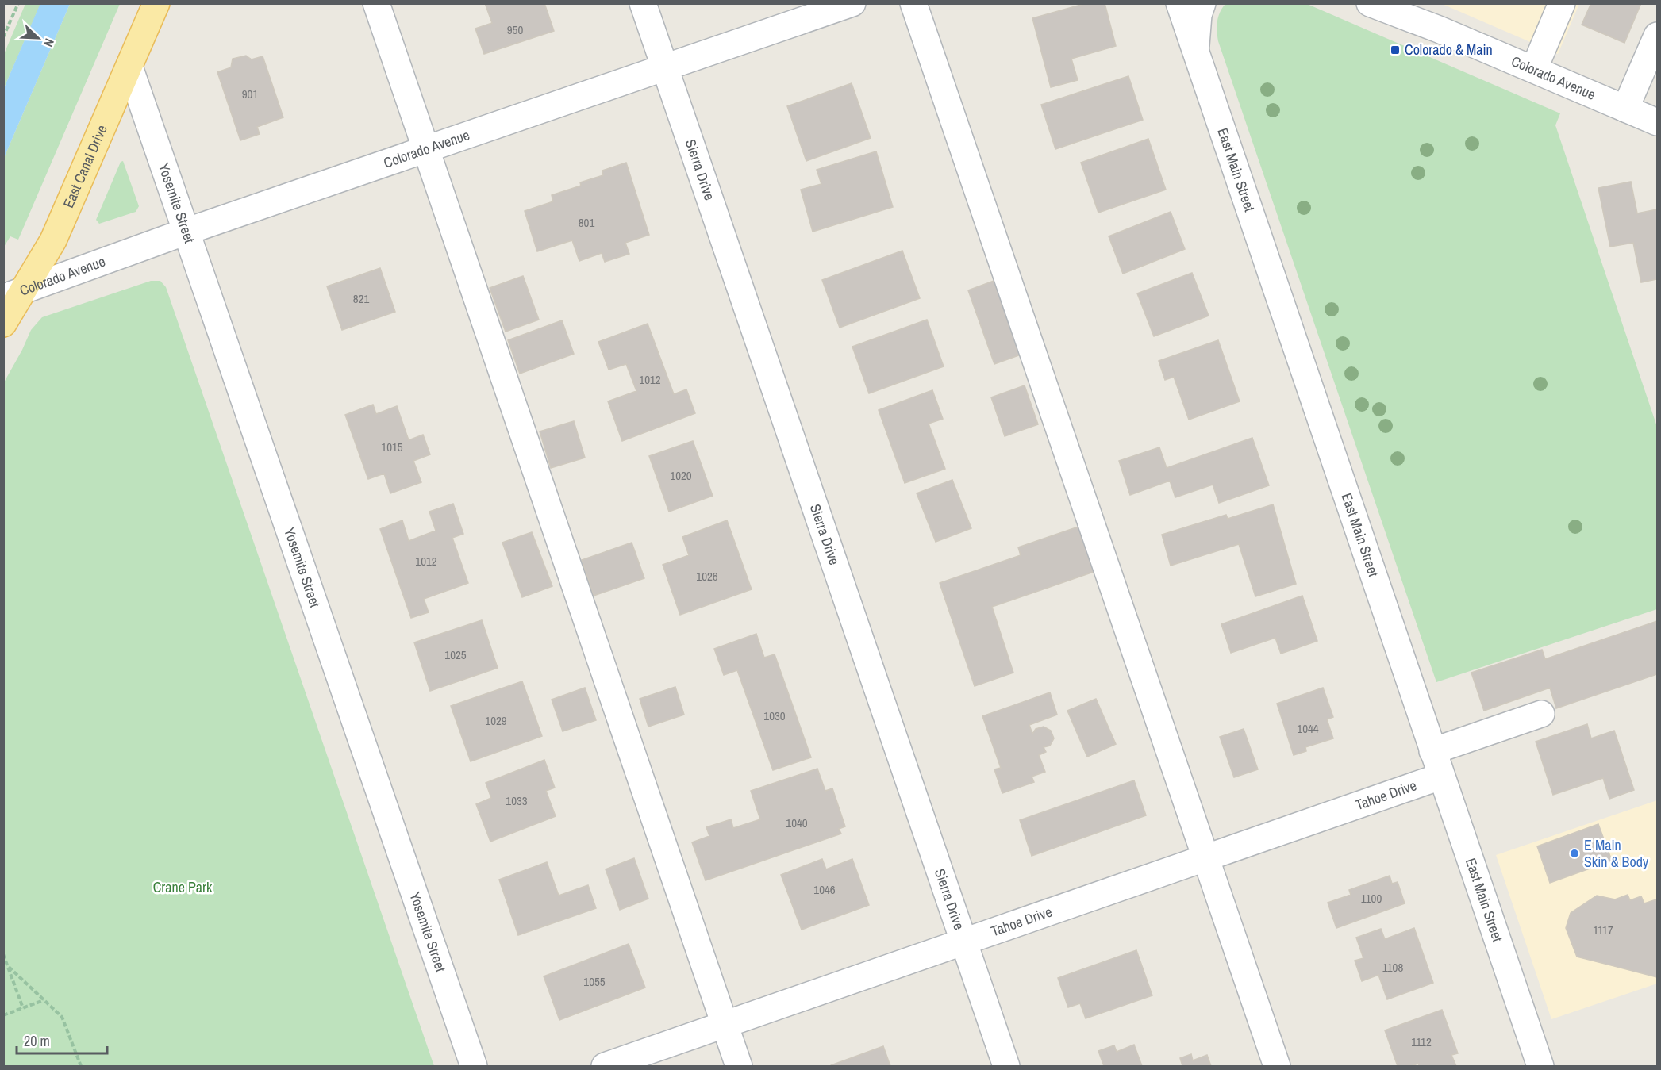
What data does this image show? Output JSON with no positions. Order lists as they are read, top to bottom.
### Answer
{
  "streets": {
    "main road": ["East Canal Drive"],
    "street": [
      "Colorado Avenue",
      "Sierra Drive",
      "East Main Street",
      "Yosemite Street",
      "Tahoe Drive"
    ]
  },
  "crossings": [
    ["Colorado Avenue", "East Canal Drive"],
    ["Colorado Avenue", "Sierra Drive"],
    ["Colorado Avenue", "Yosemite Street"],
    ["East Canal Drive", "Yosemite Street"],
    ["Sierra Drive", "Tahoe Drive"],
    ["East Main Street", "Tahoe Drive"]
  ],
  "parks": ["Crane Park"],
  "places": {
    "transit": ["Colorado & Main"],
    "other": ["E Main Skin & Body"]
  },
  "house_numbers": [
    "950",
    "901",
    "801",
    "821",
    "1012",
    "1015",
    "1020",
    "1012",
    "1026",
    "1025",
    "1030",
    "1029",
    "1044",
    "1033",
    "1040",
    "1046",
    "1100",
    "1117",
    "1108",
    "1055",
    "1112"
  ],
  "scale_bar": "20 m",
  "north": "bottom right"
}
